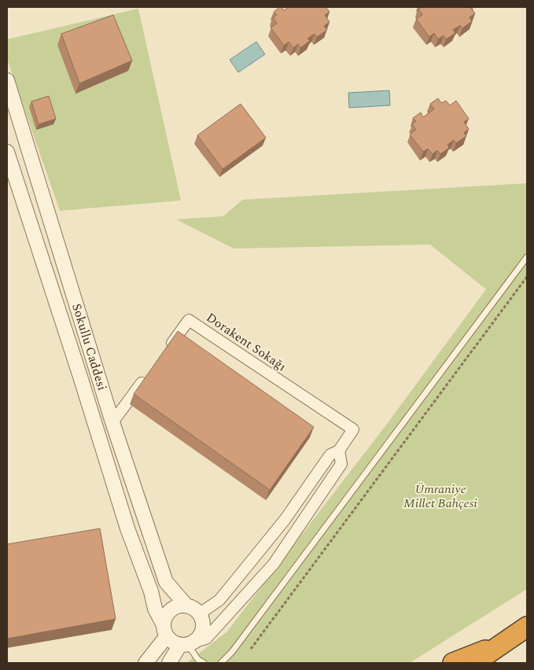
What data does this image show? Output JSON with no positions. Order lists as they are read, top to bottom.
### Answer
{
  "streets": {
    "street": ["Dorakent Sokağı", "Sokullu Caddesi"]
  },
  "crossings": [
    ["Dorakent Sokağı", "Sokullu Caddesi"]
  ],
  "parks": ["Ümraniye Millet Bahçesi"]
}
